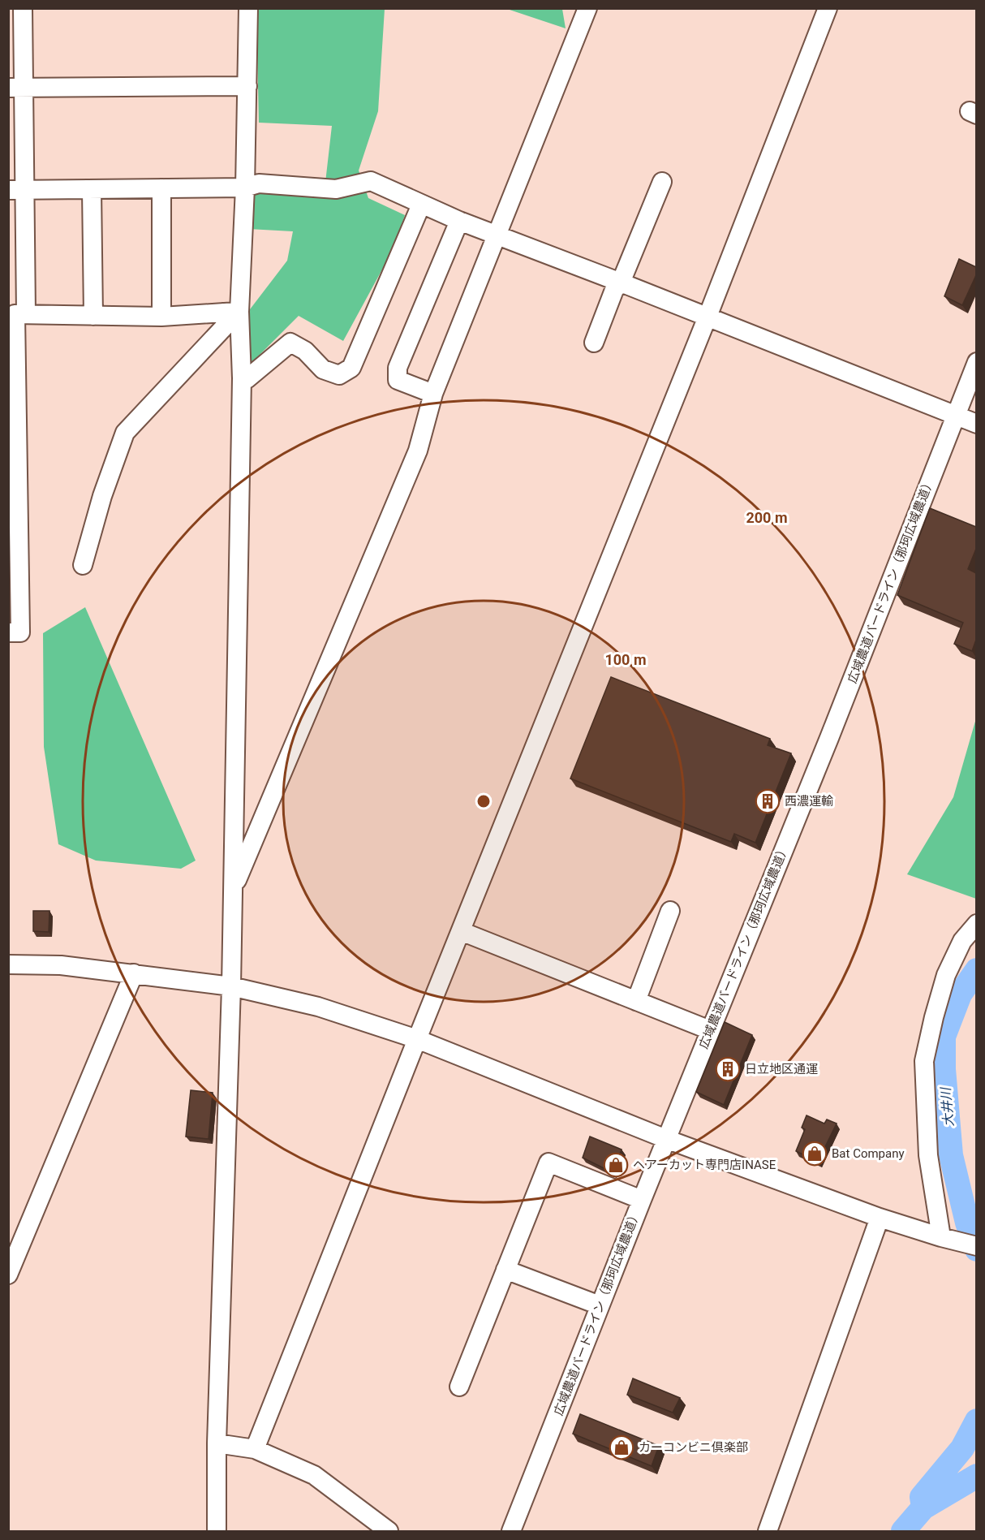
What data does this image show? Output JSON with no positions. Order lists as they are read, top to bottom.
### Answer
{
  "streets": {
    "street": ["広域農道バードライン（那珂広域農道）"]
  },
  "water": ["大井川"],
  "places": {
    "building": ["西濃運輸", "日立地区通運"],
    "shop": ["Bat Company", "ヘアーカット専門店INASE", "カーコンビニ倶楽部"]
  },
  "rings": ["200 m", "100 m"]
}
